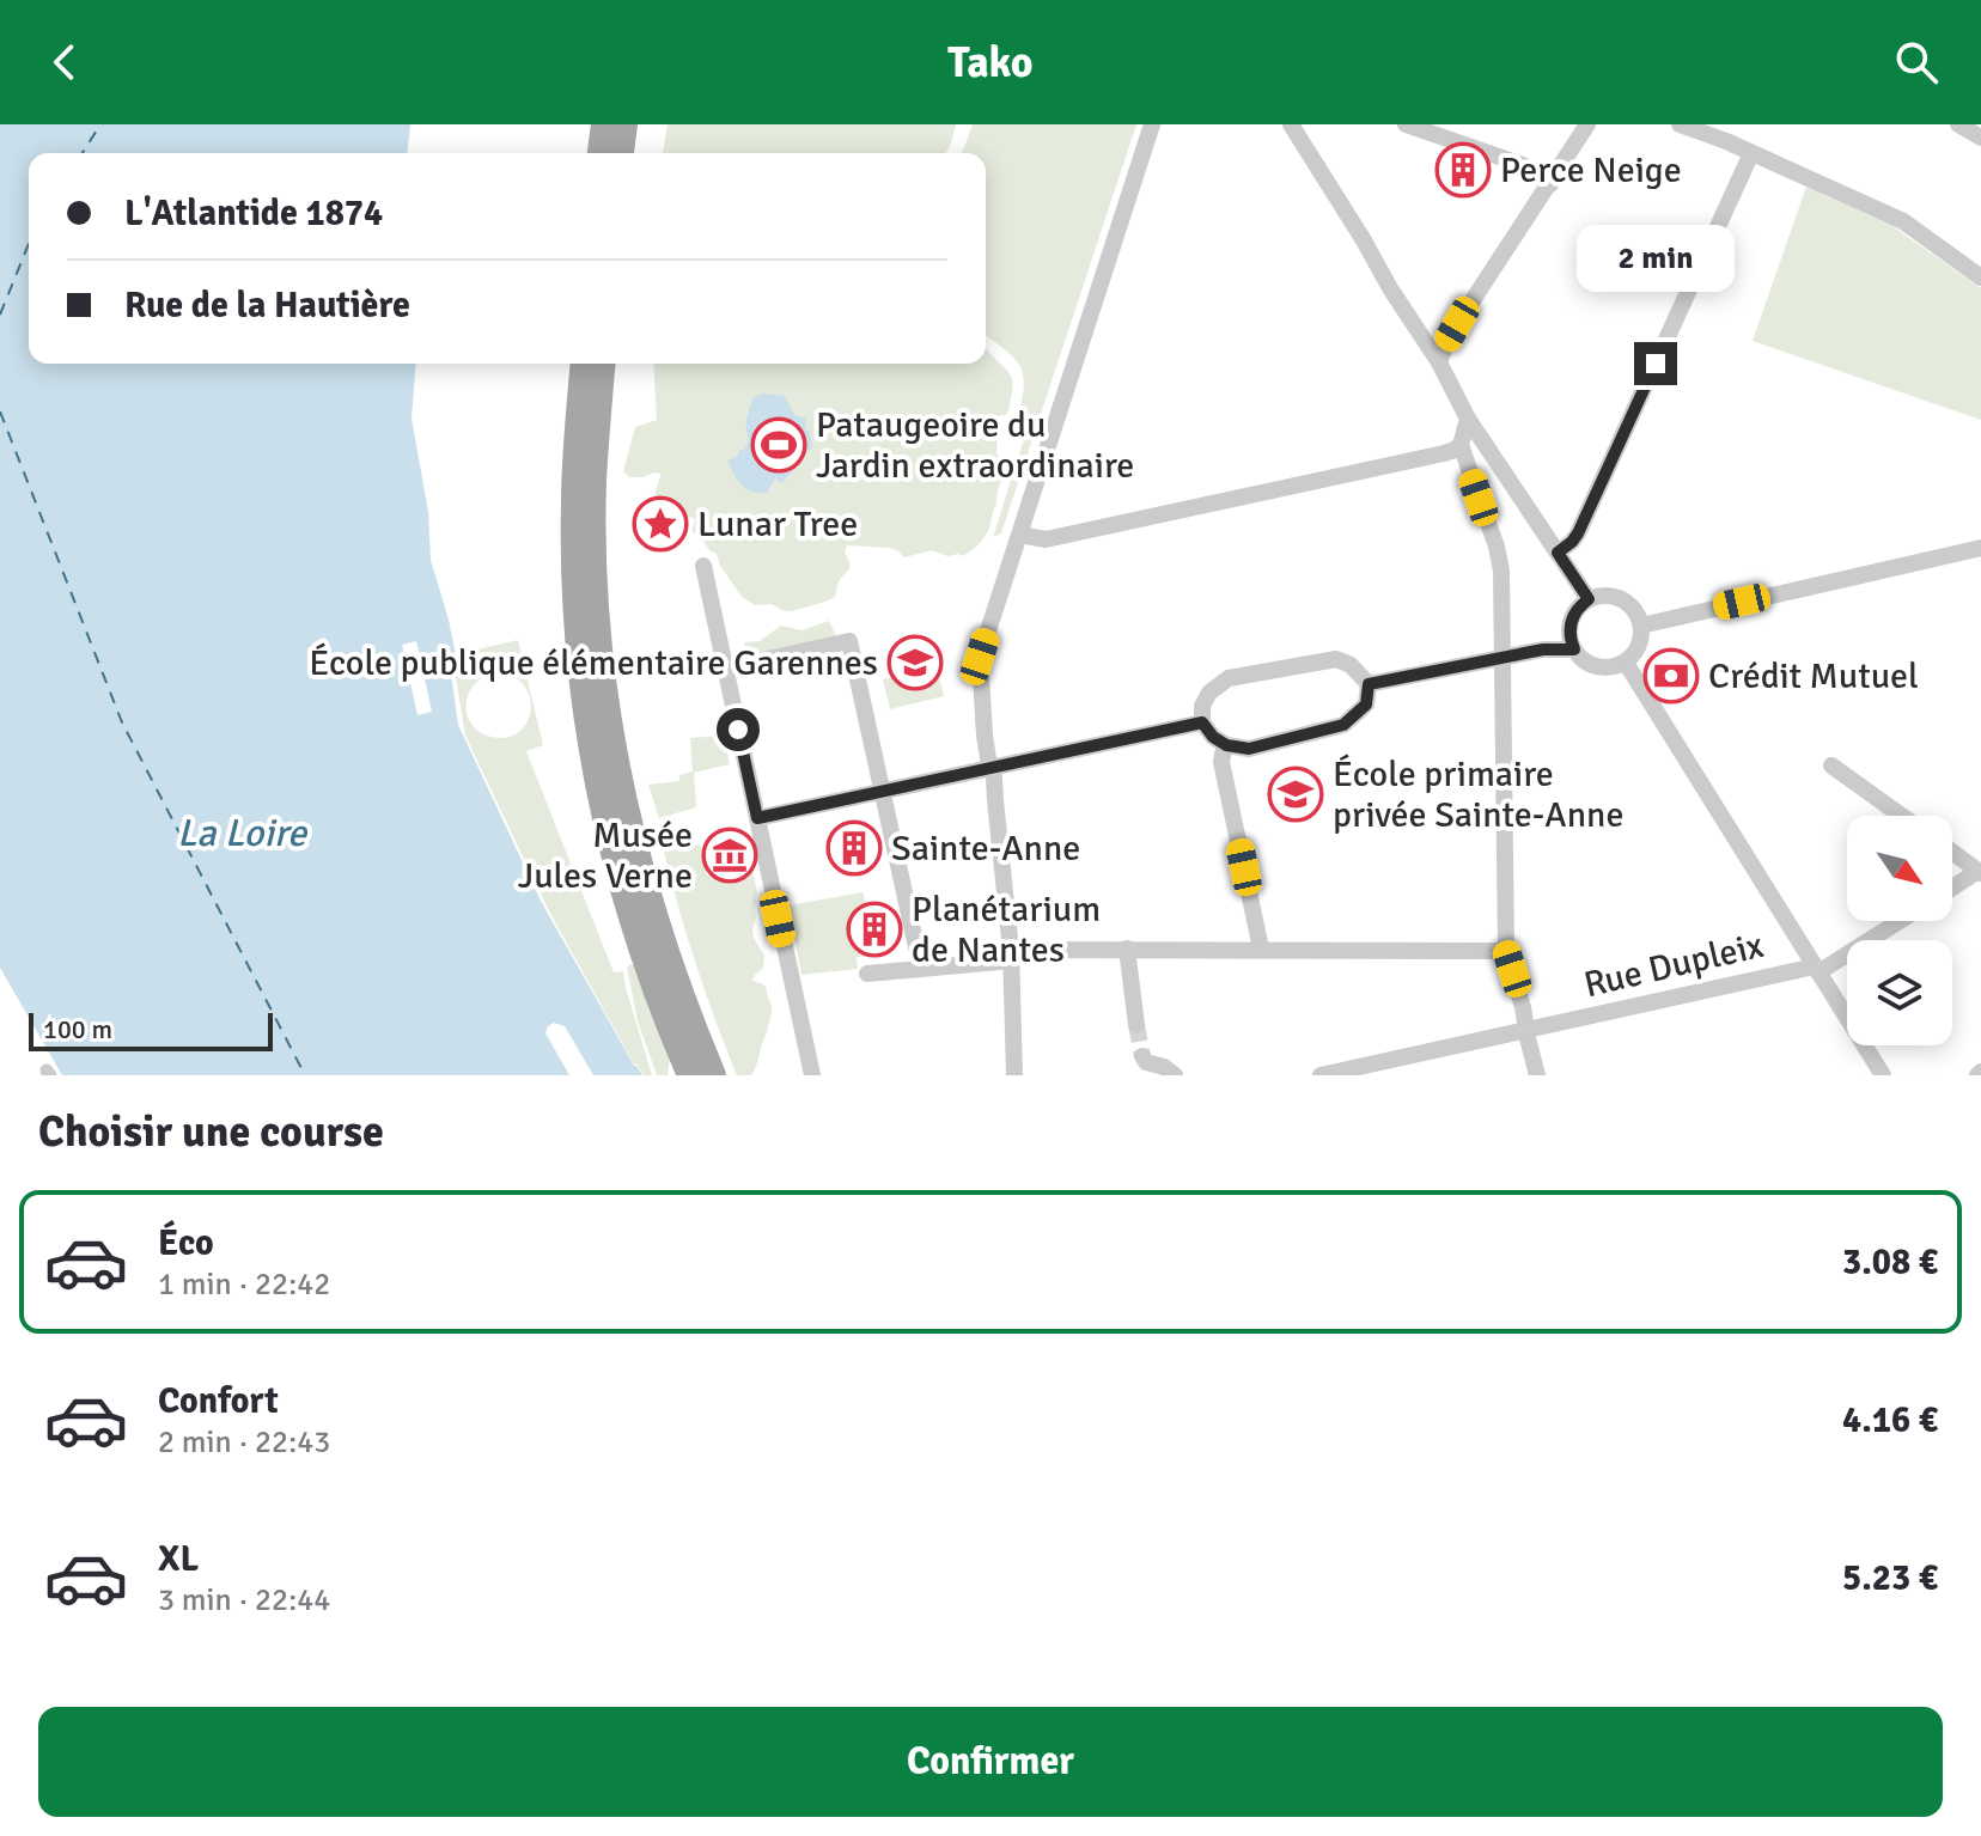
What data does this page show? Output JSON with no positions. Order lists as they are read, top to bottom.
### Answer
{
  "streets": {
    "street": ["Rue Dupleix"]
  },
  "water": ["La Loire"],
  "places": {
    "building": ["Perce Neige", "Sainte-Anne", "Planétarium de Nantes"],
    "sports": ["Pataugeoire du Jardin extraordinaire"],
    "place": ["Lunar Tree"],
    "school or university": ["École publique élémentaire Garennes", "École primaire privée Sainte-Anne"],
    "bank": ["Crédit Mutuel"],
    "museum": ["Musée Jules Verne"]
  },
  "scale_bar": "100 m",
  "north": "bottom right",
  "page": {
    "header": "Tako",
    "banner": ["L'Atlantide 1874", "Rue de la Hautière"],
    "bubble": "2 min",
    "scale": "100 m",
    "heading": "Choisir une course",
    "list": [
      {
        "name": "Éco",
        "note": "1 min · 22:42",
        "value": "3.08 €"
      },
      {
        "name": "Confort",
        "note": "2 min · 22:43",
        "value": "4.16 €"
      },
      {
        "name": "XL",
        "note": "3 min · 22:44",
        "value": "5.23 €"
      }
    ],
    "buttons": "Confirmer"
  }
}
